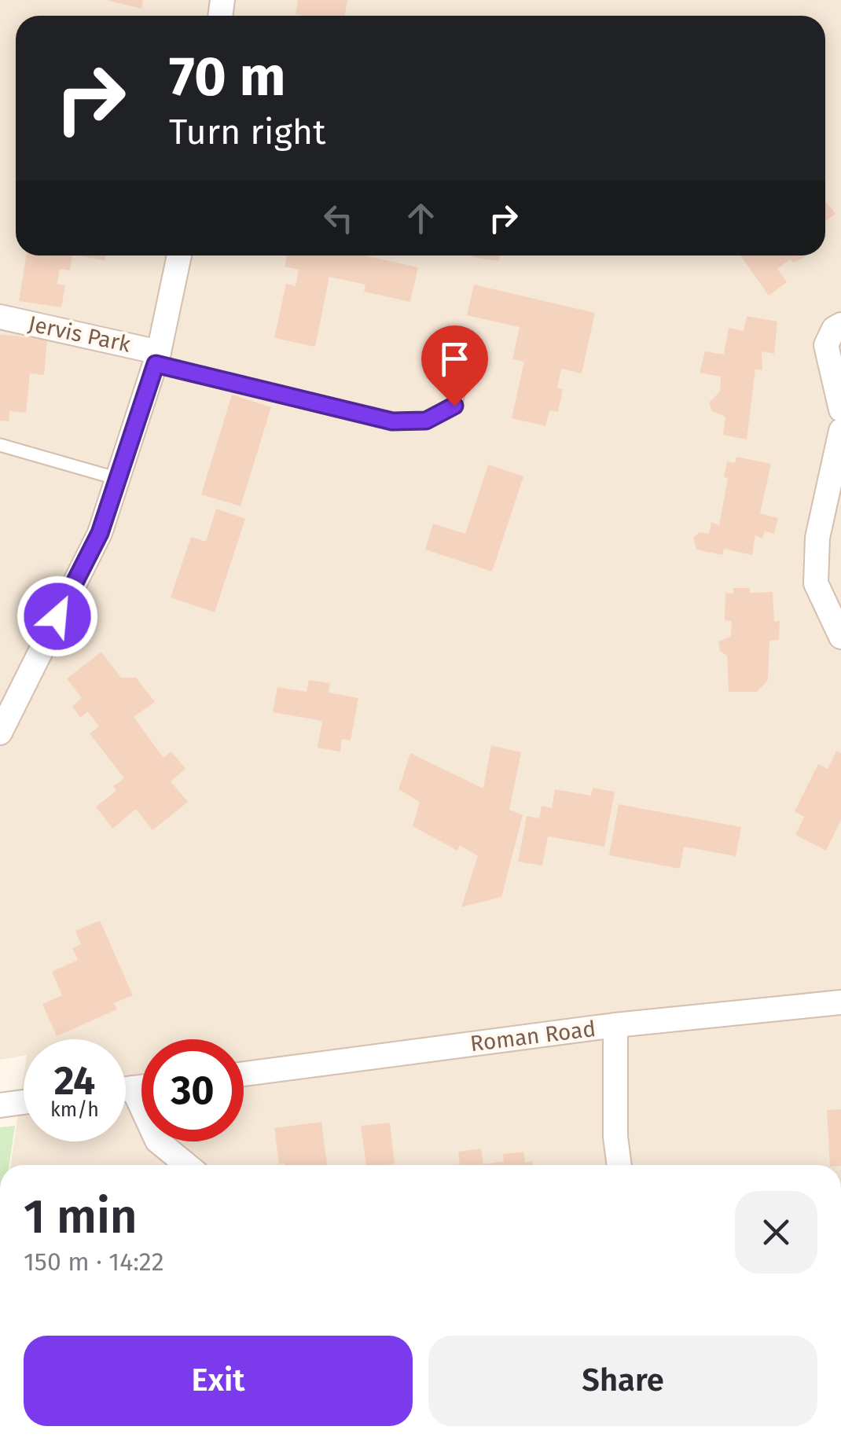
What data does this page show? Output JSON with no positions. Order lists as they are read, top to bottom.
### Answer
{
  "streets": {
    "street": ["Jervis Park", "Roman Road"]
  },
  "page": {
    "turn": ["70 m", "Turn right"],
    "speed": "24 km/h",
    "limit": "30",
    "heading": ["1 min", "150 m · 14:22"],
    "buttons": ["Exit", "Share"]
  }
}
